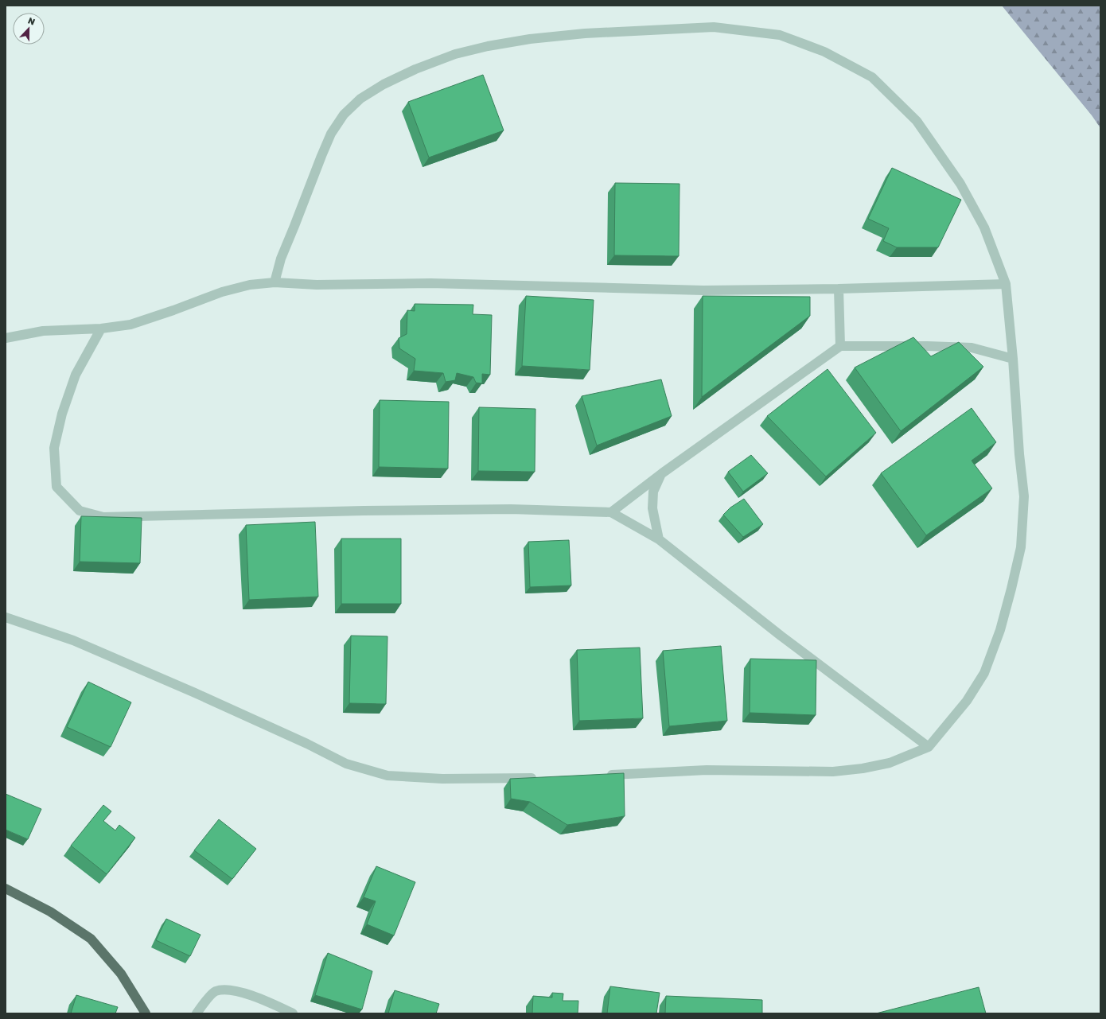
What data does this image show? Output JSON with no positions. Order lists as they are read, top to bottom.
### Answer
{
  "north": "top"
}
